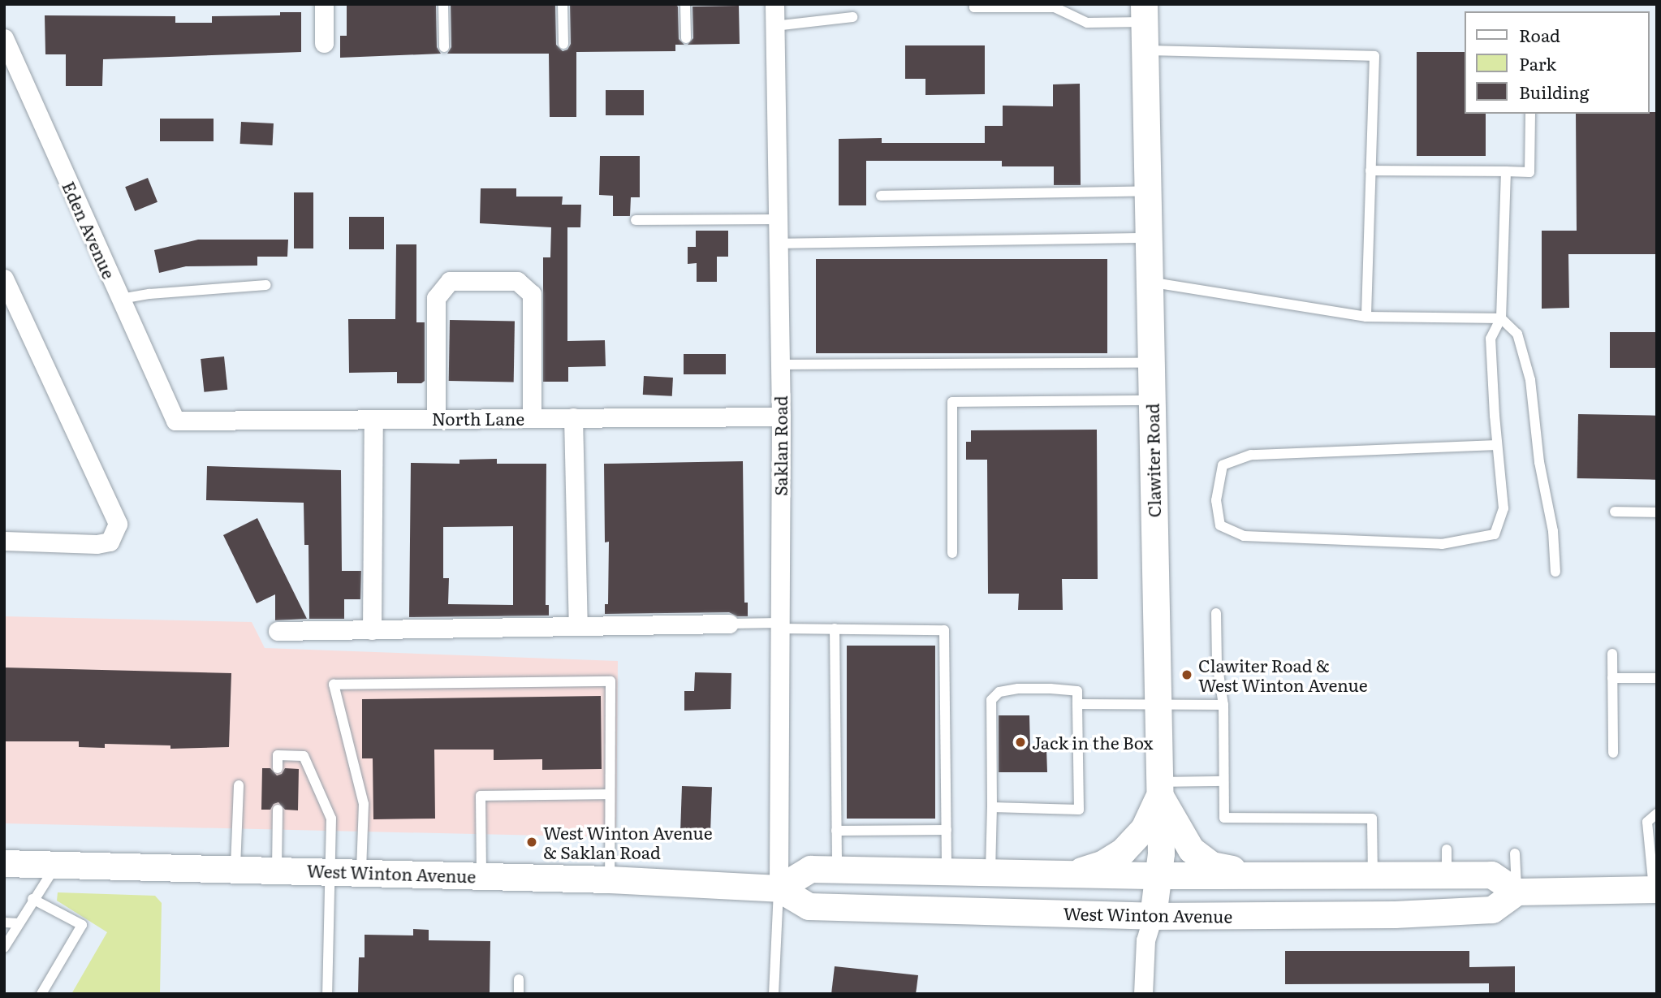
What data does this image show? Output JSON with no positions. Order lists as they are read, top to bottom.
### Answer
{
  "streets": {
    "main road": ["Clawiter Road", "West Winton Avenue"],
    "street": ["Eden Avenue", "North Lane", "Saklan Road"]
  },
  "crossings": [
    ["Eden Avenue", "North Lane"],
    ["North Lane", "Saklan Road"],
    ["Saklan Road", "West Winton Avenue"],
    ["Clawiter Road", "West Winton Avenue"]
  ],
  "places": ["Clawiter Road & West Winton Avenue", "Jack in the Box", "West Winton Avenue & Saklan Road"],
  "legend": ["Road", "Park", "Building"]
}
